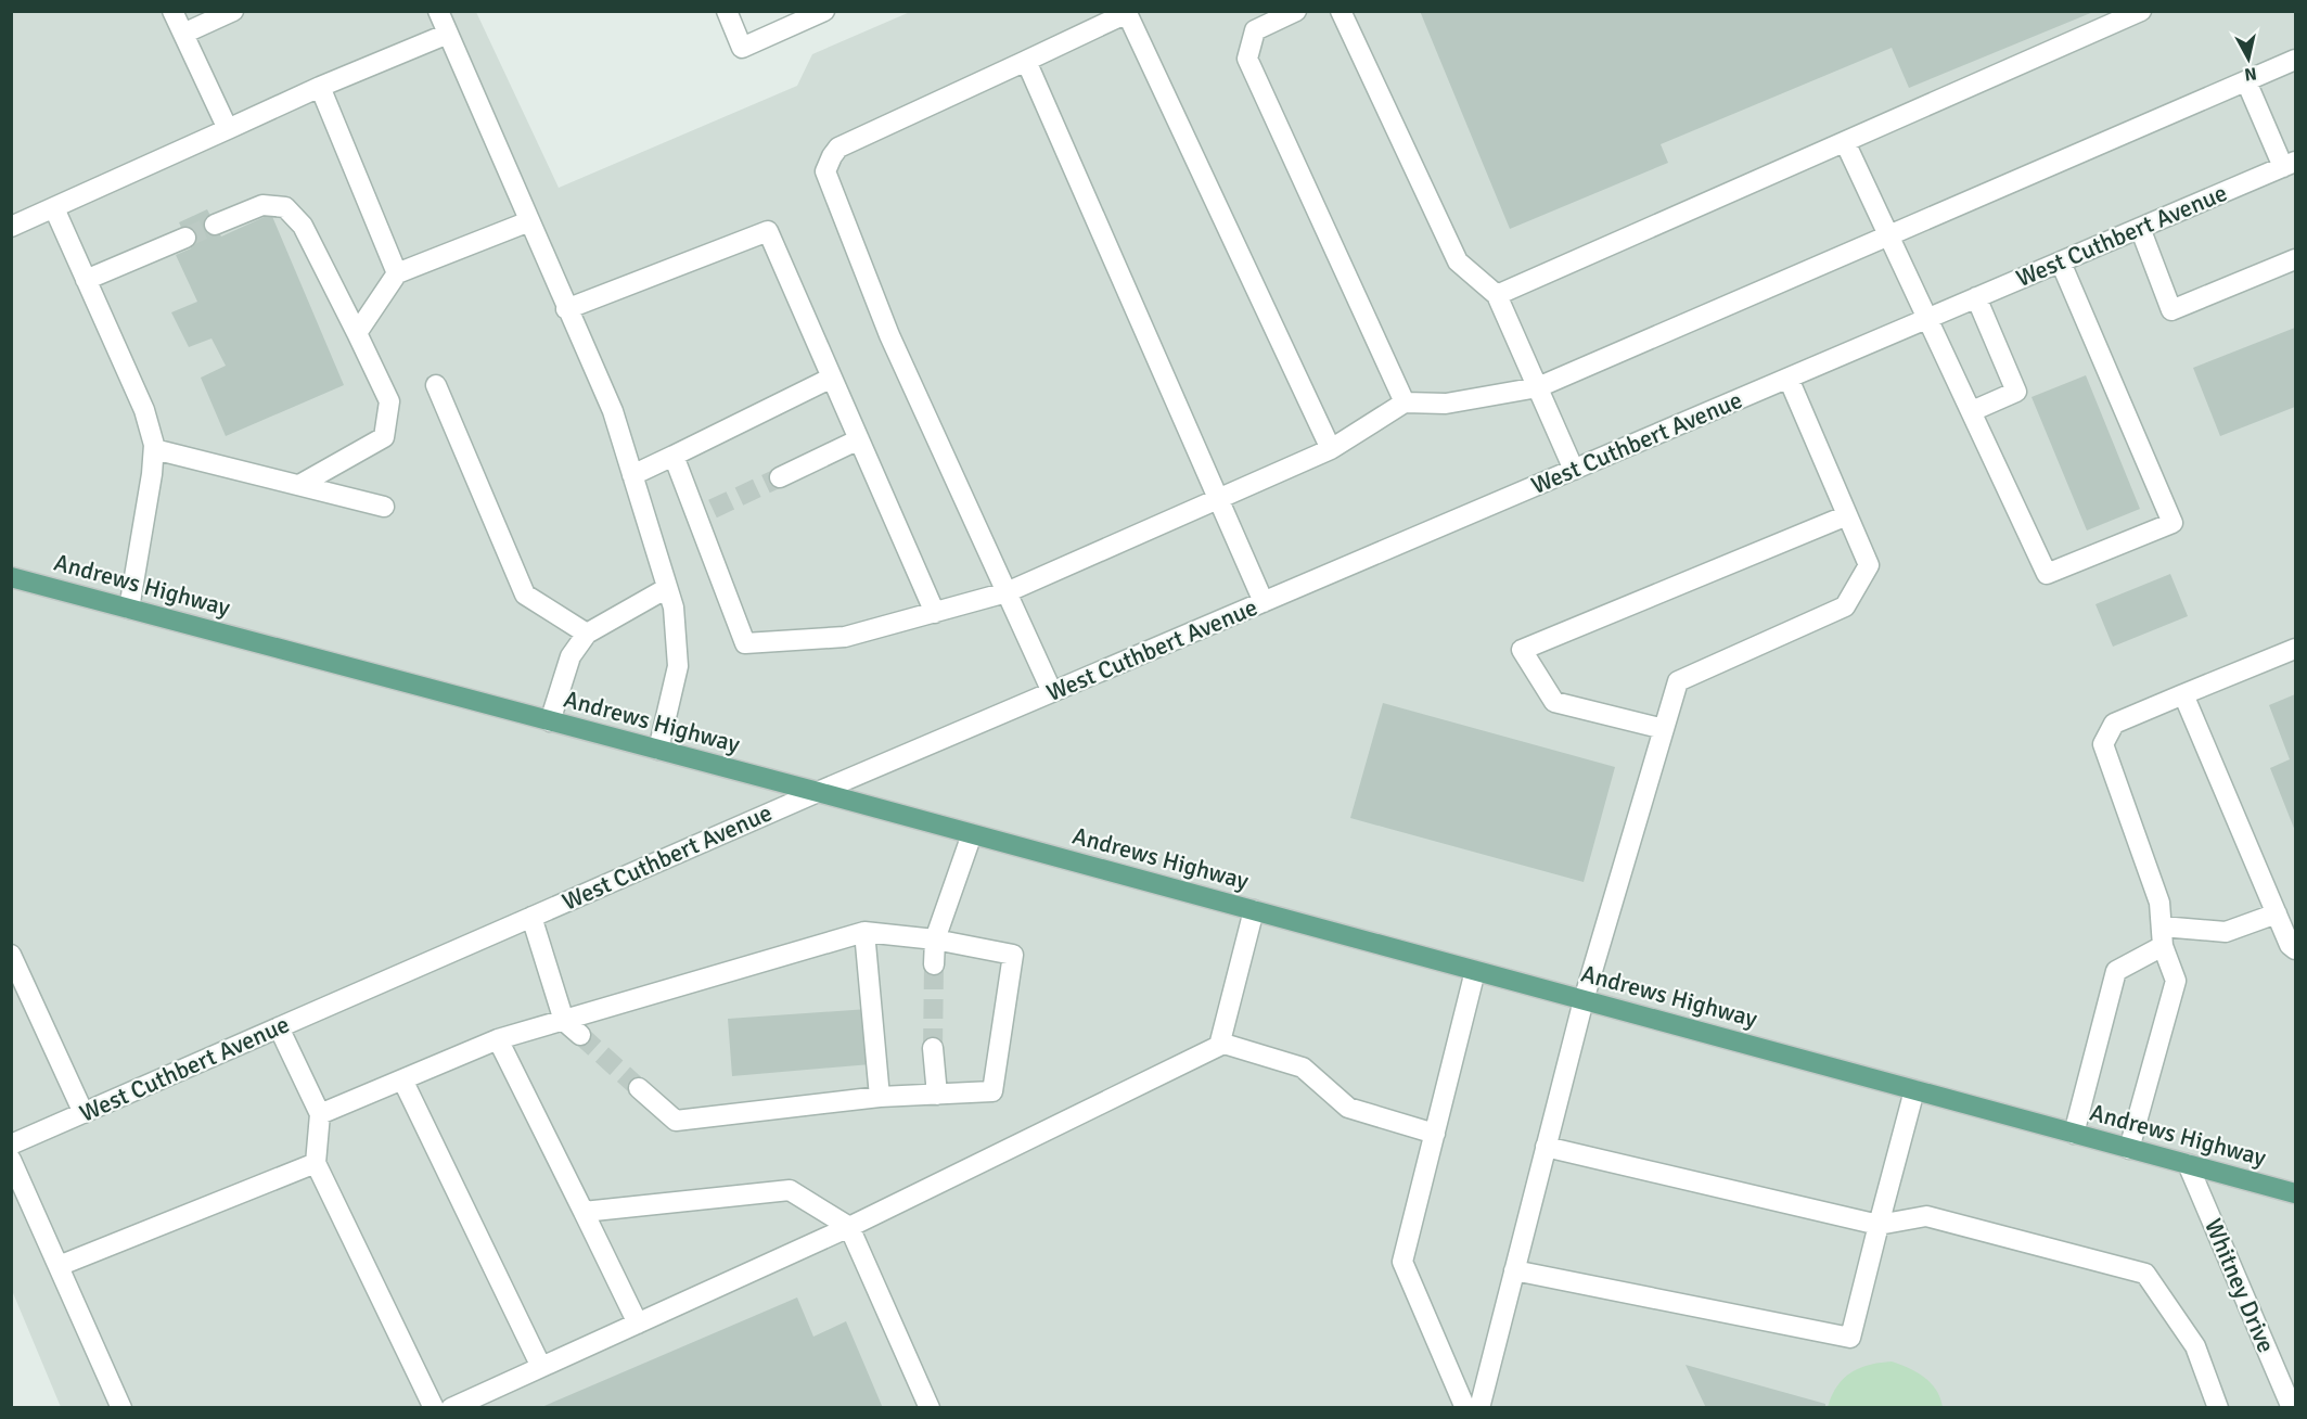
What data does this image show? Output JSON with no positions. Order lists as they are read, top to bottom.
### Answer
{
  "streets": {
    "main road": ["Andrews Highway"],
    "street": ["West Cuthbert Avenue", "Whitney Drive"]
  },
  "crossings": [
    ["West Cuthbert Avenue", "Andrews Highway"],
    ["Andrews Highway", "Whitney Drive"]
  ],
  "north": "bottom"
}
